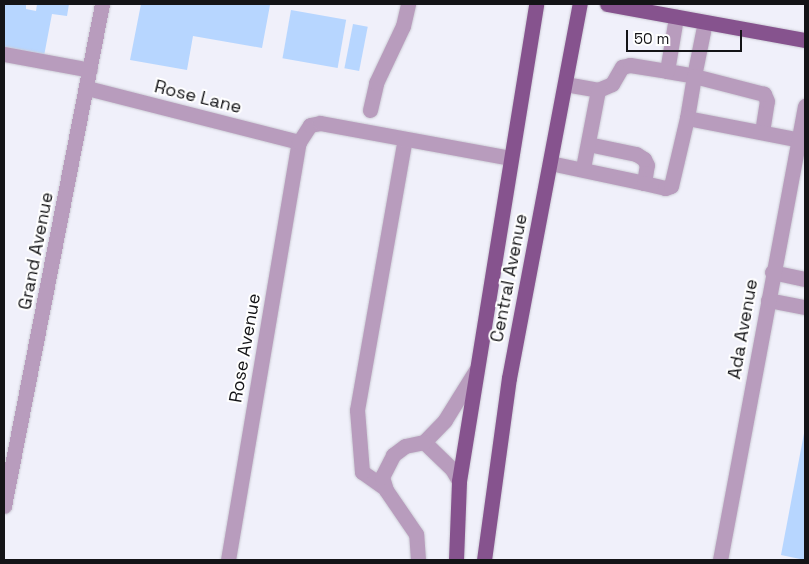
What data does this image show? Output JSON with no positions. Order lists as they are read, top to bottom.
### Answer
{
  "streets": {
    "main road": ["Central Avenue"],
    "street": [
      "Rose Lane",
      "Grand Avenue",
      "Ada Avenue",
      "Rose Avenue"
    ]
  },
  "crossings": [
    ["Rose Lane", "Grand Avenue"],
    ["Rose Lane", "Rose Avenue"]
  ],
  "scale_bar": "50 m"
}
